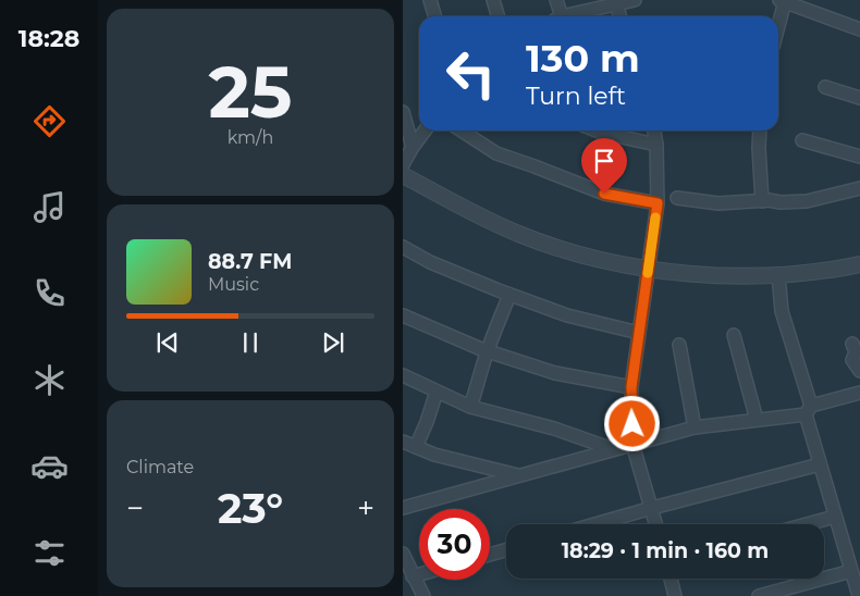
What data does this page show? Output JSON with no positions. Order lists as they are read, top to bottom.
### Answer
{
  "page": {
    "tabs": "18:28",
    "tile": [
      ["25", "km/h"],
      "Climate"
    ],
    "turn": ["130 m", "Turn left"],
    "song": ["88.7 FM", "Music"],
    "heat": ["−", "23°", "+"],
    "limit": "30",
    "trip": "18:29 · 1 min · 160 m"
  }
}
